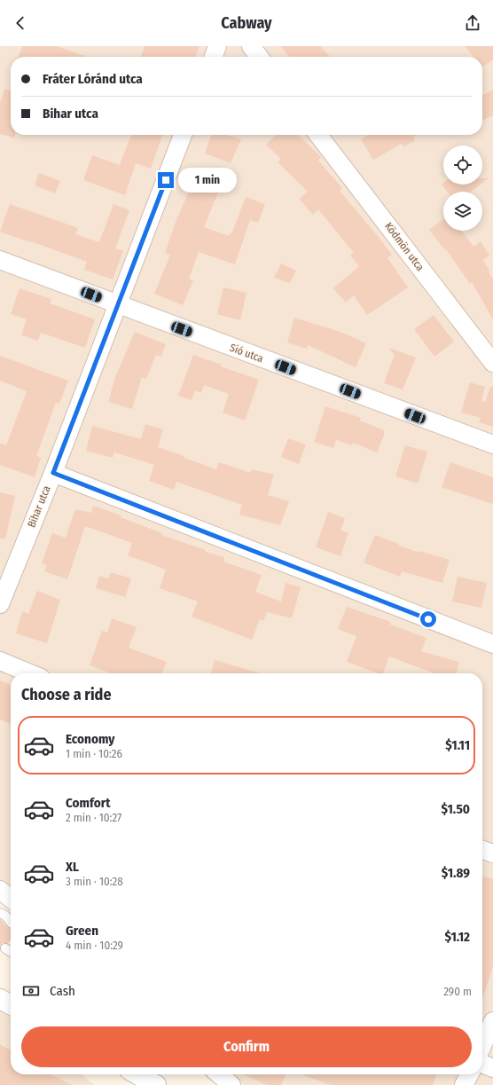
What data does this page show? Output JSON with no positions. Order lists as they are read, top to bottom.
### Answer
{
  "streets": {
    "street": ["Ködmön utca", "Sió utca", "Bihar utca"]
  },
  "crossings": [
    ["Sió utca", "Bihar utca"]
  ],
  "page": {
    "header": "Cabway",
    "banner": ["Fráter Lóránd utca", "Bihar utca"],
    "bubble": "1 min",
    "heading": "Choose a ride",
    "list": [
      {
        "name": "Economy",
        "note": "1 min · 10:26",
        "value": "$1.11"
      },
      {
        "name": "Comfort",
        "note": "2 min · 10:27",
        "value": "$1.50"
      },
      {
        "name": "XL",
        "note": "3 min · 10:28",
        "value": "$1.89"
      },
      {
        "name": "Green",
        "note": "4 min · 10:29",
        "value": "$1.12"
      }
    ],
    "pay": ["Cash", "290 m"],
    "buttons": "Confirm"
  }
}
